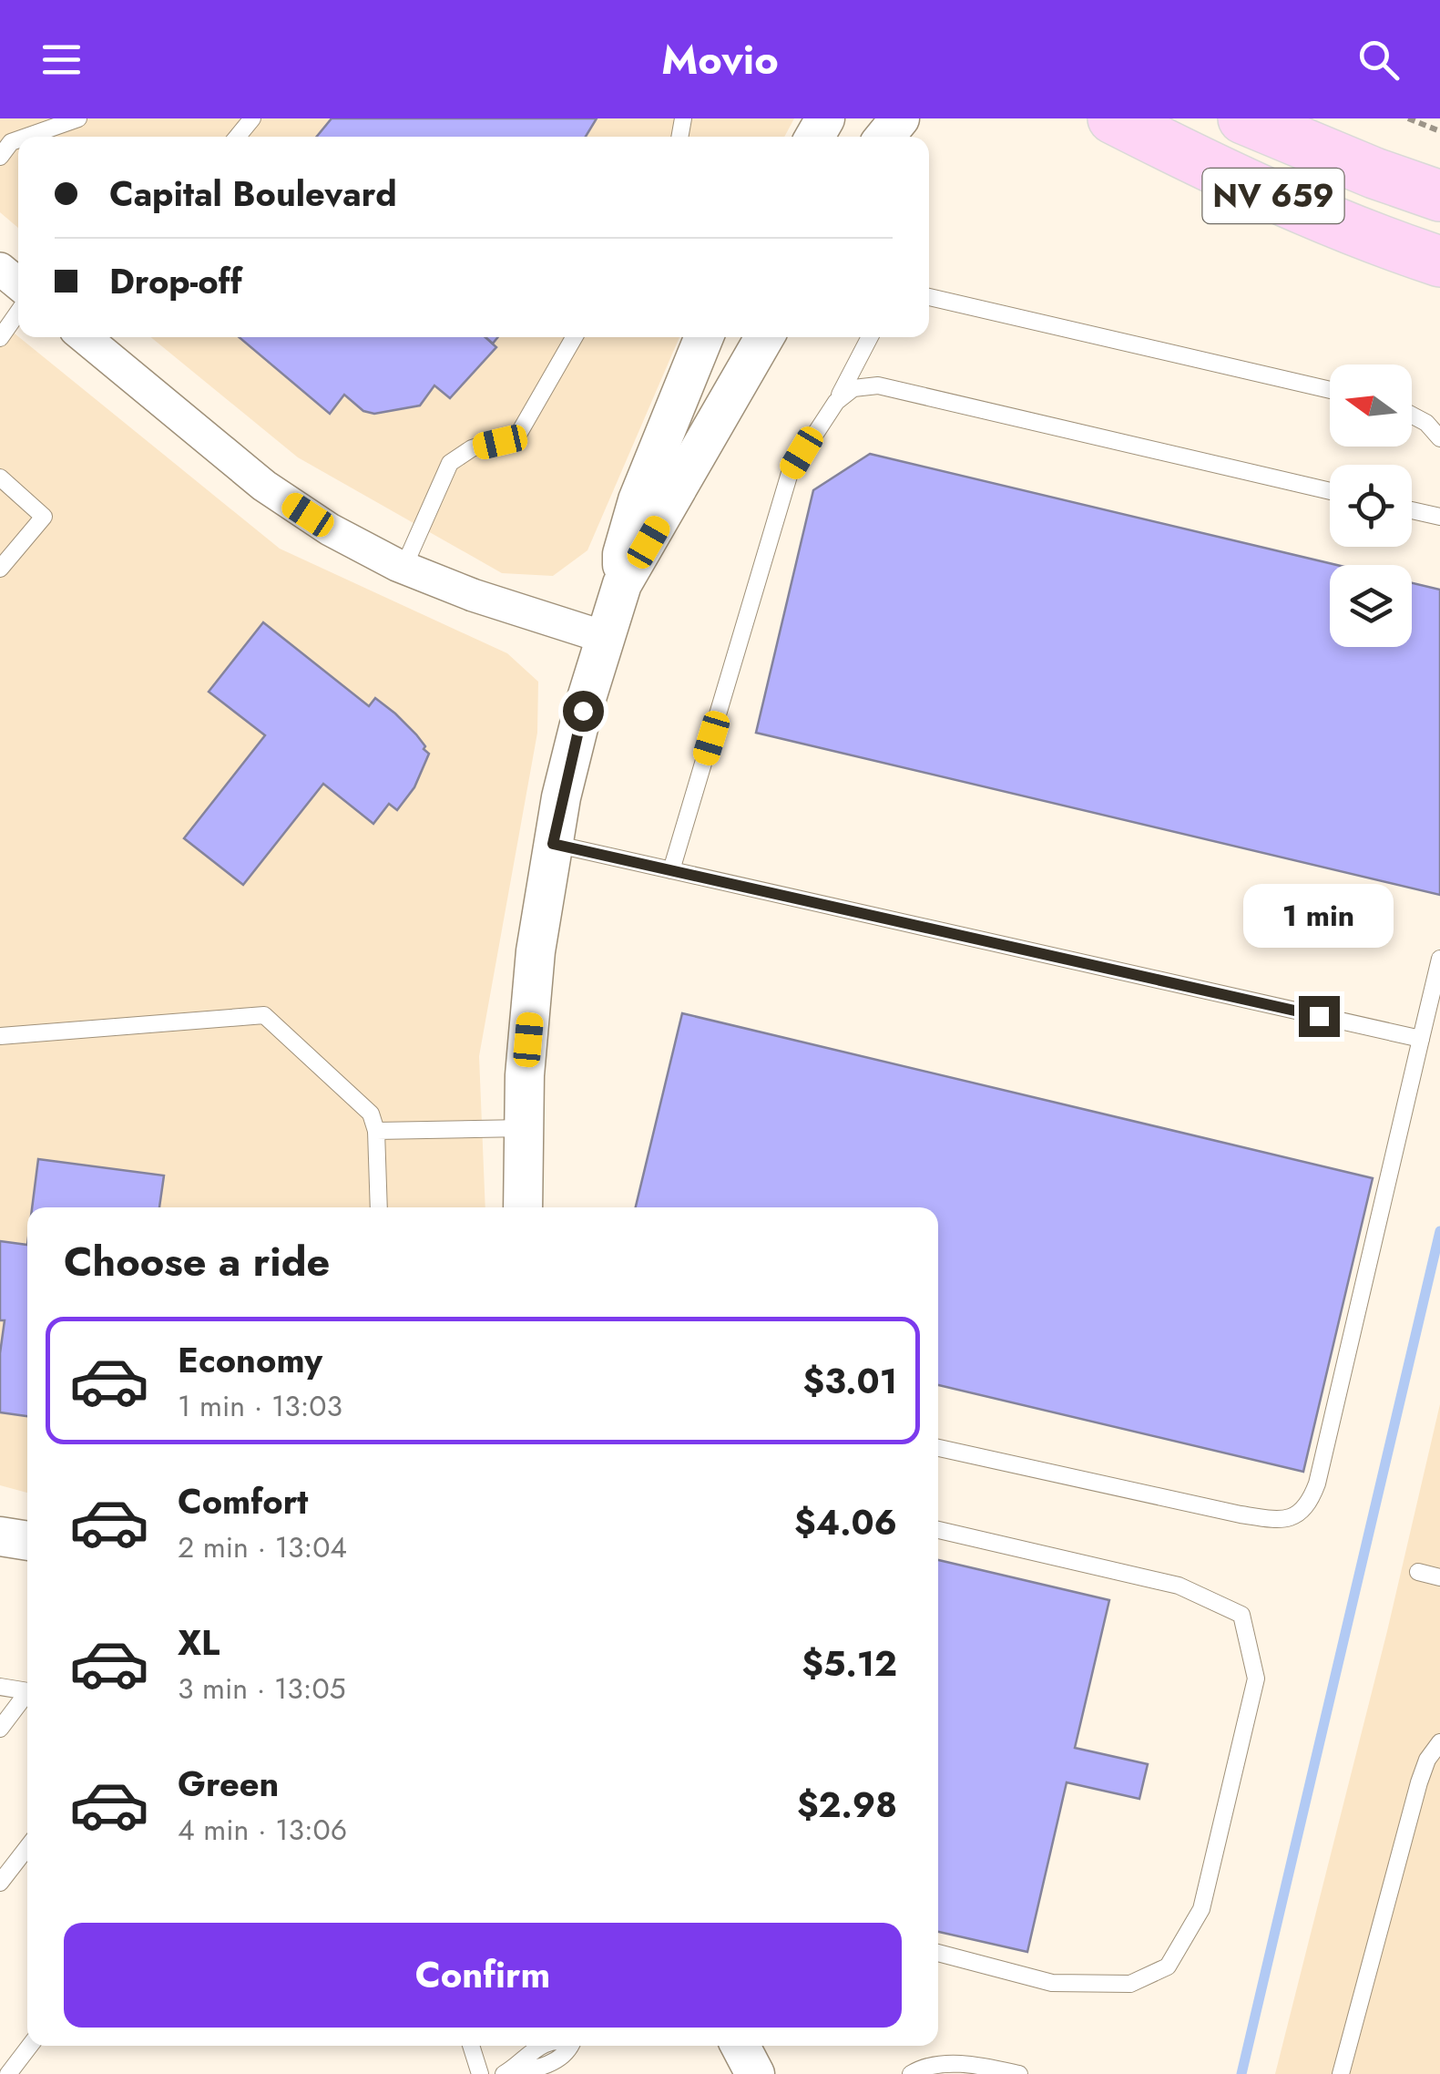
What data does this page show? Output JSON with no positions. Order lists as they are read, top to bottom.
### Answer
{
  "streets": {
    "main road": ["NV 659"]
  },
  "north": "left",
  "page": {
    "header": "Movio",
    "banner": ["Capital Boulevard", "Drop-off"],
    "bubble": "1 min",
    "heading": "Choose a ride",
    "list": [
      {
        "name": "Economy",
        "note": "1 min · 13:03",
        "value": "$3.01"
      },
      {
        "name": "Comfort",
        "note": "2 min · 13:04",
        "value": "$4.06"
      },
      {
        "name": "XL",
        "note": "3 min · 13:05",
        "value": "$5.12"
      },
      {
        "name": "Green",
        "note": "4 min · 13:06",
        "value": "$2.98"
      }
    ],
    "buttons": "Confirm"
  }
}
